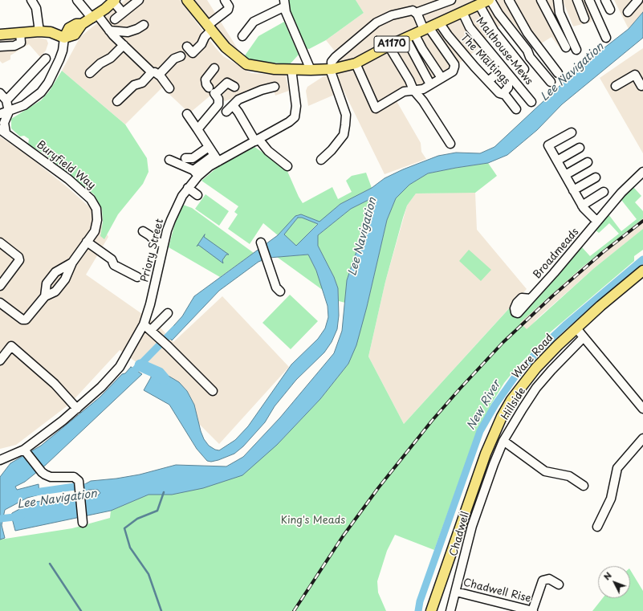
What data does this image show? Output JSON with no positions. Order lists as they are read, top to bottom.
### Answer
{
  "streets": {
    "main road": ["A1170", "Ware Road"],
    "street": [
      "Malthouse Mews",
      "The Maltings",
      "Buryfield Way",
      "Priory Street",
      "Broadmeads",
      "Hillside",
      "Chadwell",
      "Chadwell Rise"
    ]
  },
  "crossings": [
    ["A1170", "Malthouse Mews"],
    ["A1170", "The Maltings"],
    ["A1170", "Priory Street"],
    ["Hillside", "Chadwell"],
    ["Chadwell", "Chadwell Rise"]
  ],
  "water": ["Lee Navigation", "New River"],
  "parks": ["King's Meads"],
  "north": "top left"
}
